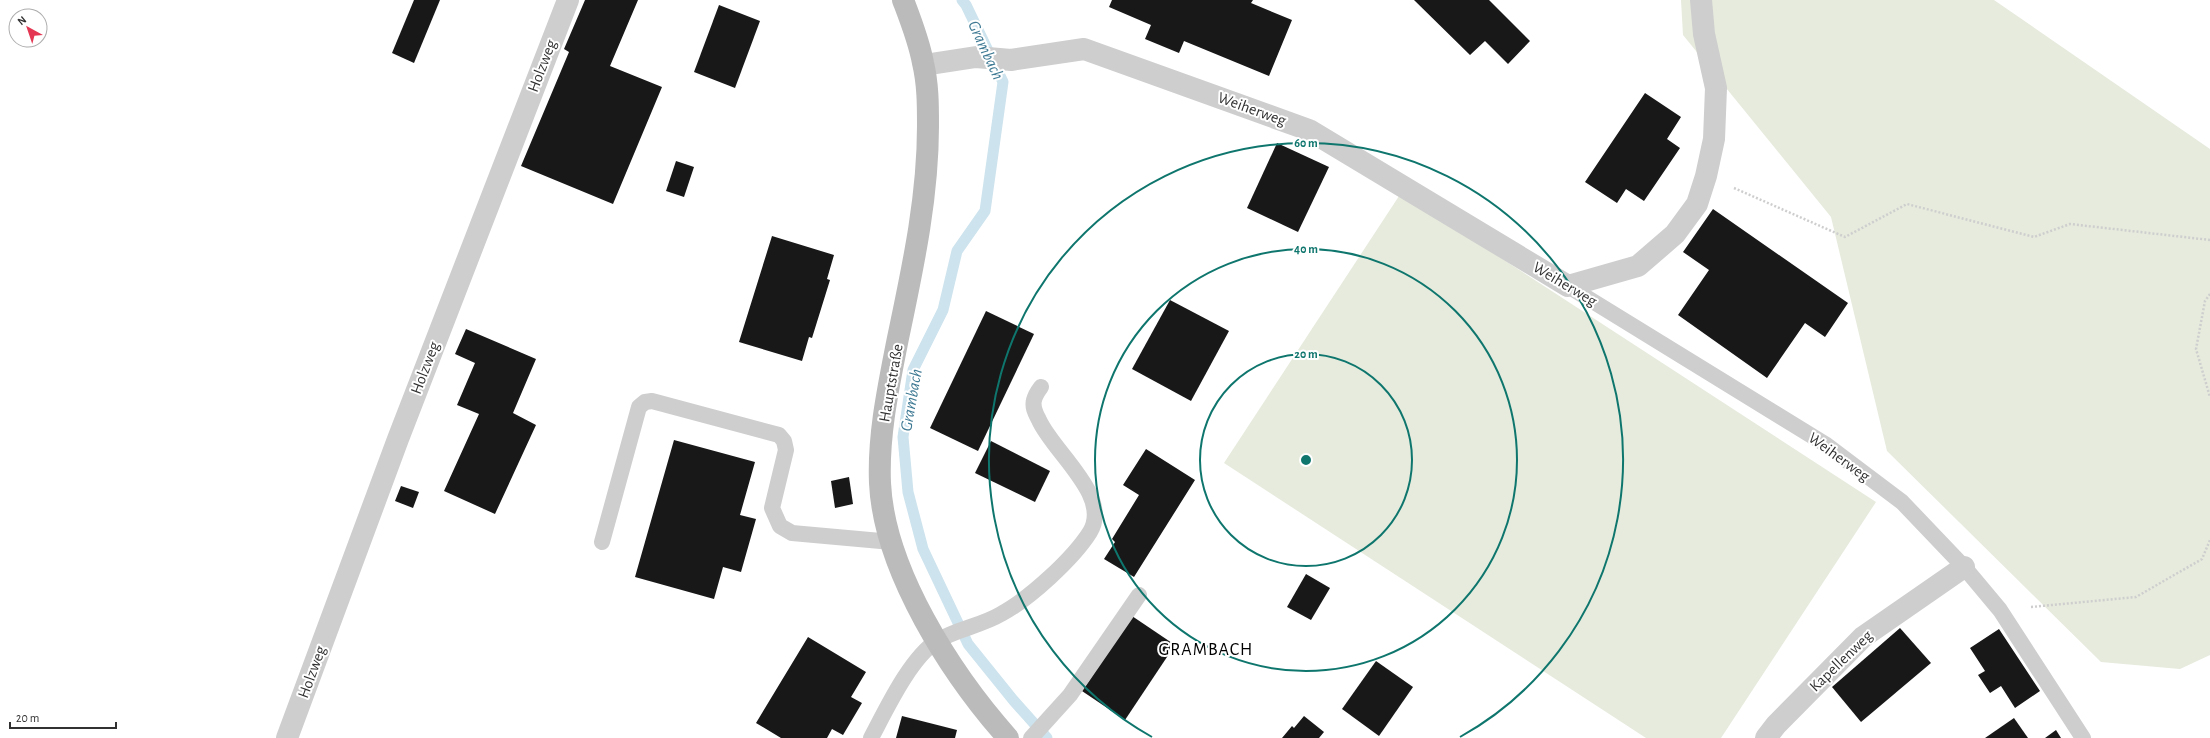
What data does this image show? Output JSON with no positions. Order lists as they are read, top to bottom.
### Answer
{
  "streets": {
    "main road": ["Hauptstraße"],
    "street": ["Holzweg", "Weiherweg", "Kapellenweg"]
  },
  "crossings": [
    ["Weiherweg", "Hauptstraße"],
    ["Weiherweg", "Kapellenweg"]
  ],
  "districts": ["GRAMBACH"],
  "water": ["Grambach"],
  "scale_bar": "20 m",
  "north": "top left",
  "rings": ["60 m", "40 m", "20 m"]
}
